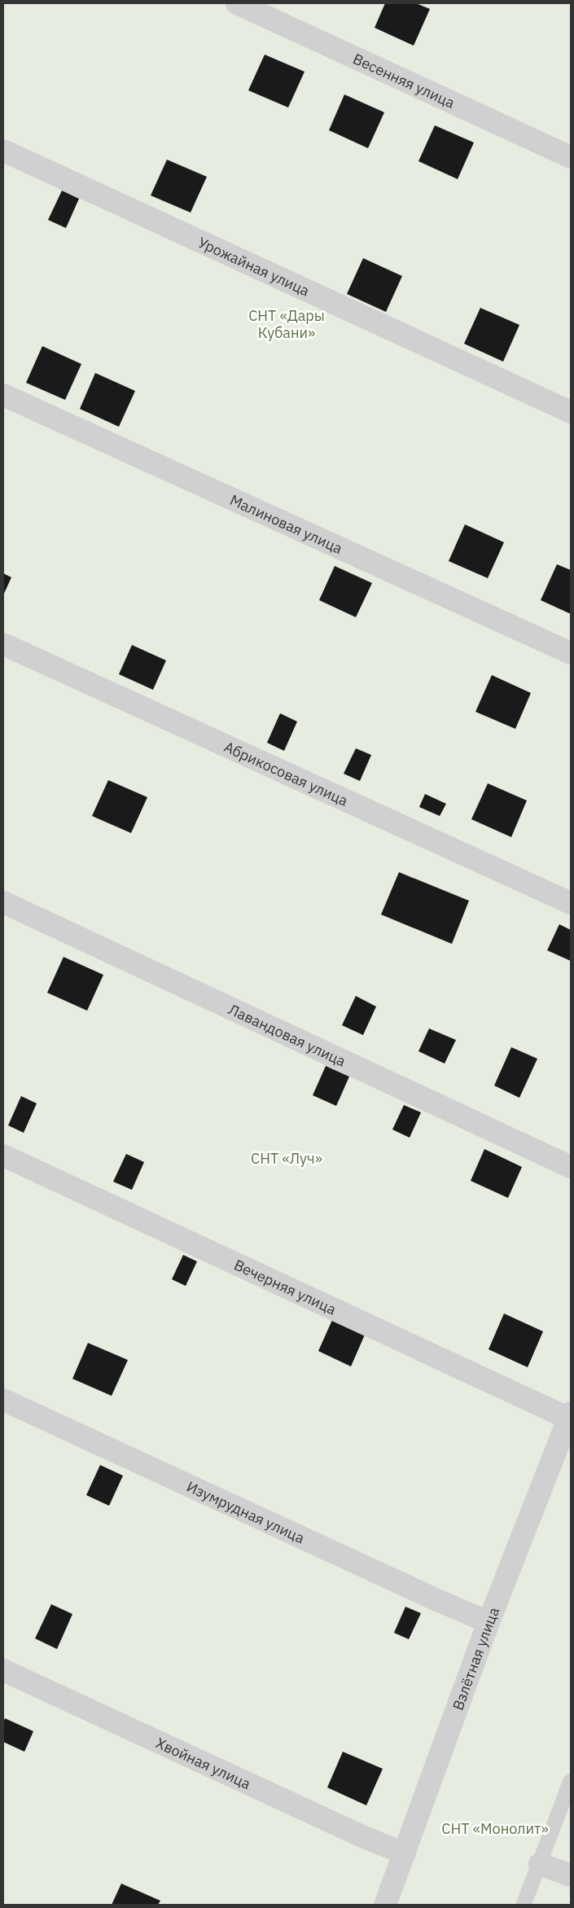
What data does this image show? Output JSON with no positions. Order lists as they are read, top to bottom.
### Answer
{
  "streets": {
    "street": [
      "Весенняя улица",
      "Урожайная улица",
      "Малиновая улица",
      "Абрикосовая улица",
      "Лавандовая улица",
      "Вечерняя улица",
      "Изумрудная улица",
      "Взлётная улица",
      "Хвойная улица"
    ]
  },
  "crossings": [
    ["Вечерняя улица", "Взлётная улица"],
    ["Изумрудная улица", "Взлётная улица"],
    ["Взлётная улица", "Хвойная улица"]
  ],
  "parks": ["СНТ «Дары Кубани»", "СНТ «Луч»", "СНТ «Монолит»"]
}
